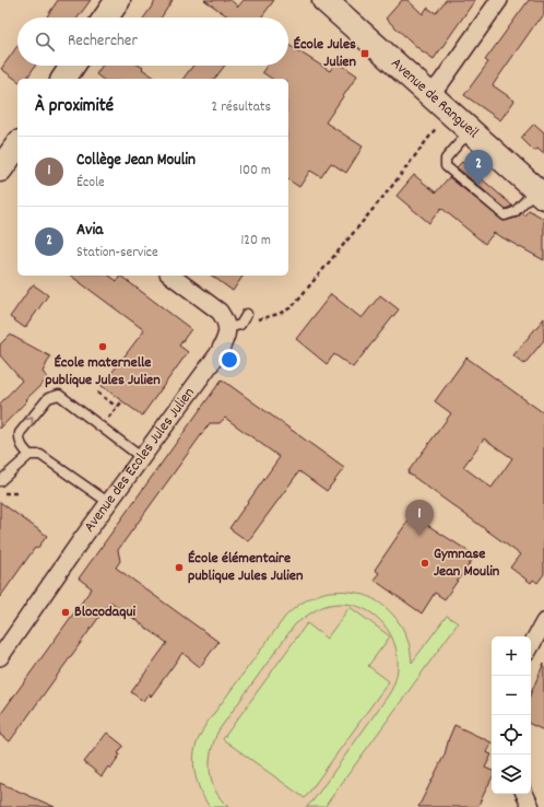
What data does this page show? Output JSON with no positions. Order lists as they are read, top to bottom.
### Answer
{
  "streets": {
    "street": ["Avenue de Rangueil", "Avenue des Écoles Jules Julien"]
  },
  "places": {
    "transit": ["École Jules Julien"],
    "other": [
      "École maternelle publique Jules Julien",
      "Gymnase Jean Moulin",
      "École élémentaire publique Jules Julien",
      "Blocodaqui"
    ]
  },
  "page": {
    "search": "Rechercher",
    "heading": ["À proximité", "2 résultats"],
    "list": [
      {
        "mark": "1",
        "name": "Collège Jean Moulin",
        "note": "École",
        "value": "100 m"
      },
      {
        "mark": "2",
        "name": "Avia",
        "note": "Station-service",
        "value": "120 m"
      }
    ],
    "pins": ["2", "1"],
    "map_buttons": ["+", "−"]
  }
}
